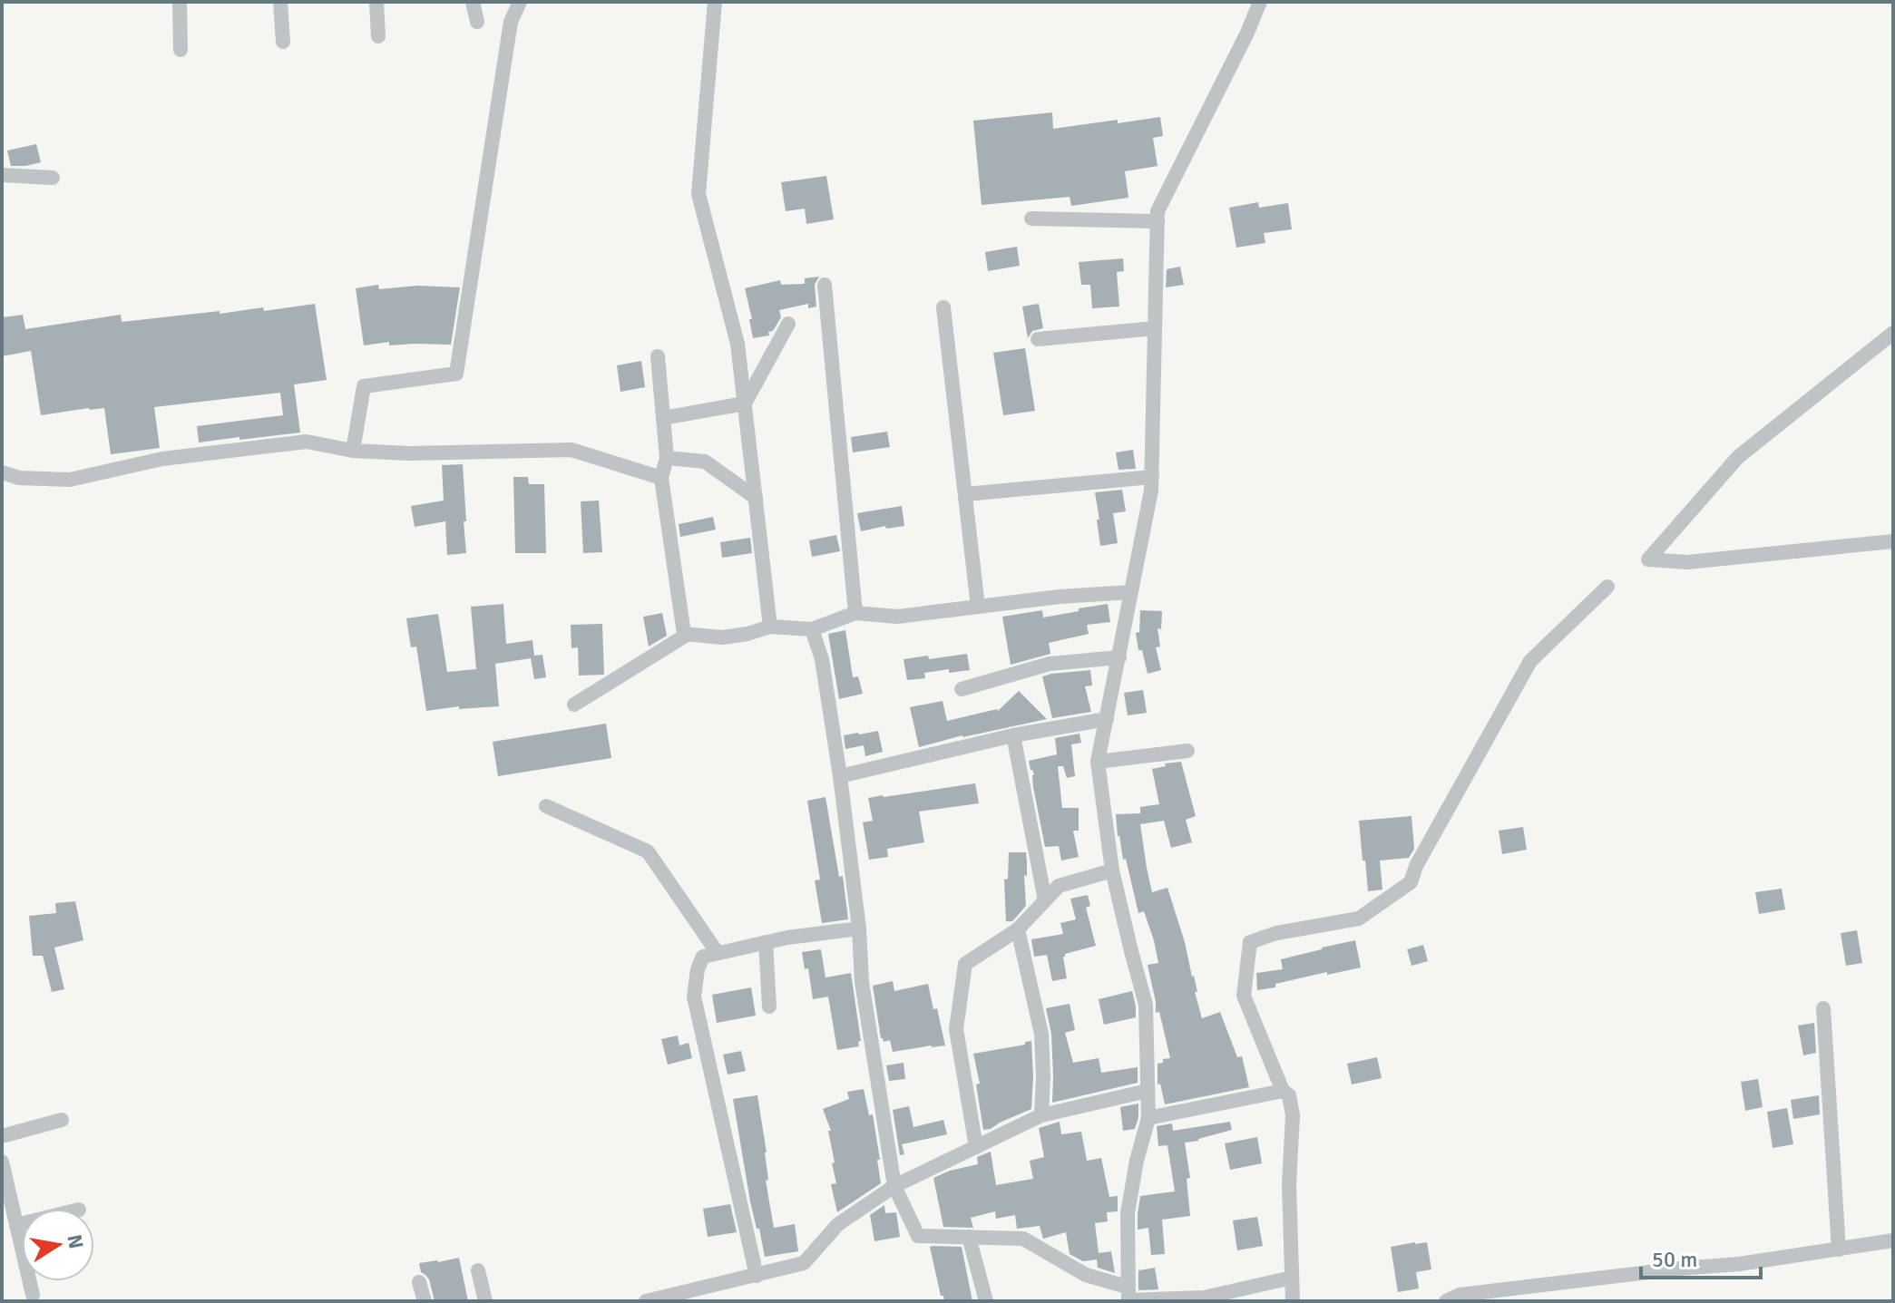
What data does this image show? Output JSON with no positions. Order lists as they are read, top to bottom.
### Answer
{
  "scale_bar": "50 m",
  "north": "right"
}
